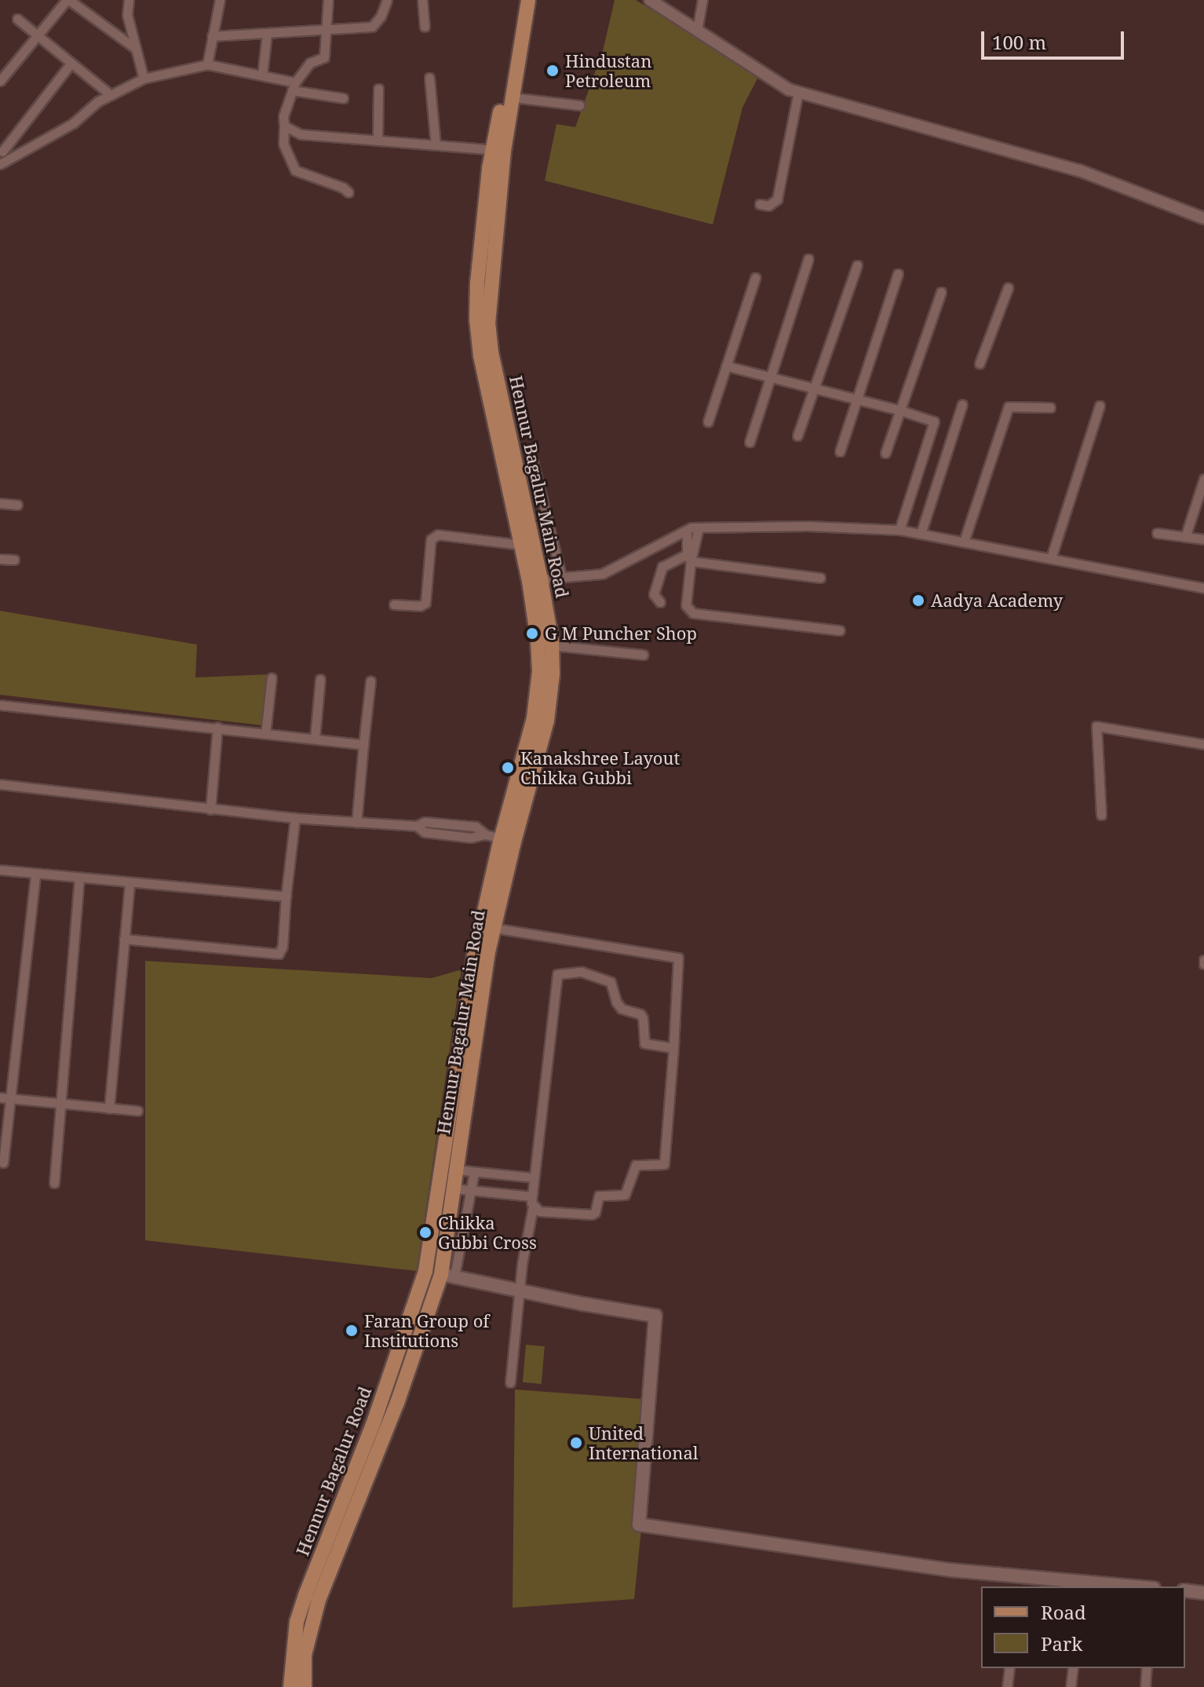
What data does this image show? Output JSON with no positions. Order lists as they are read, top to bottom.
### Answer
{
  "streets": {
    "main road": ["Hennur Bagalur Main Road", "Hennur Bagalur Road"]
  },
  "crossings": [
    ["Hennur Bagalur Main Road", "Hennur Bagalur Road"]
  ],
  "places": [
    "Hindustan Petroleum",
    "Aadya Academy",
    "G M Puncher Shop",
    "Kanakshree Layout Chikka Gubbi",
    "Chikka Gubbi Cross",
    "Faran Group of Institutions",
    "United International"
  ],
  "legend": ["Road", "Park"],
  "scale_bar": "100 m"
}
